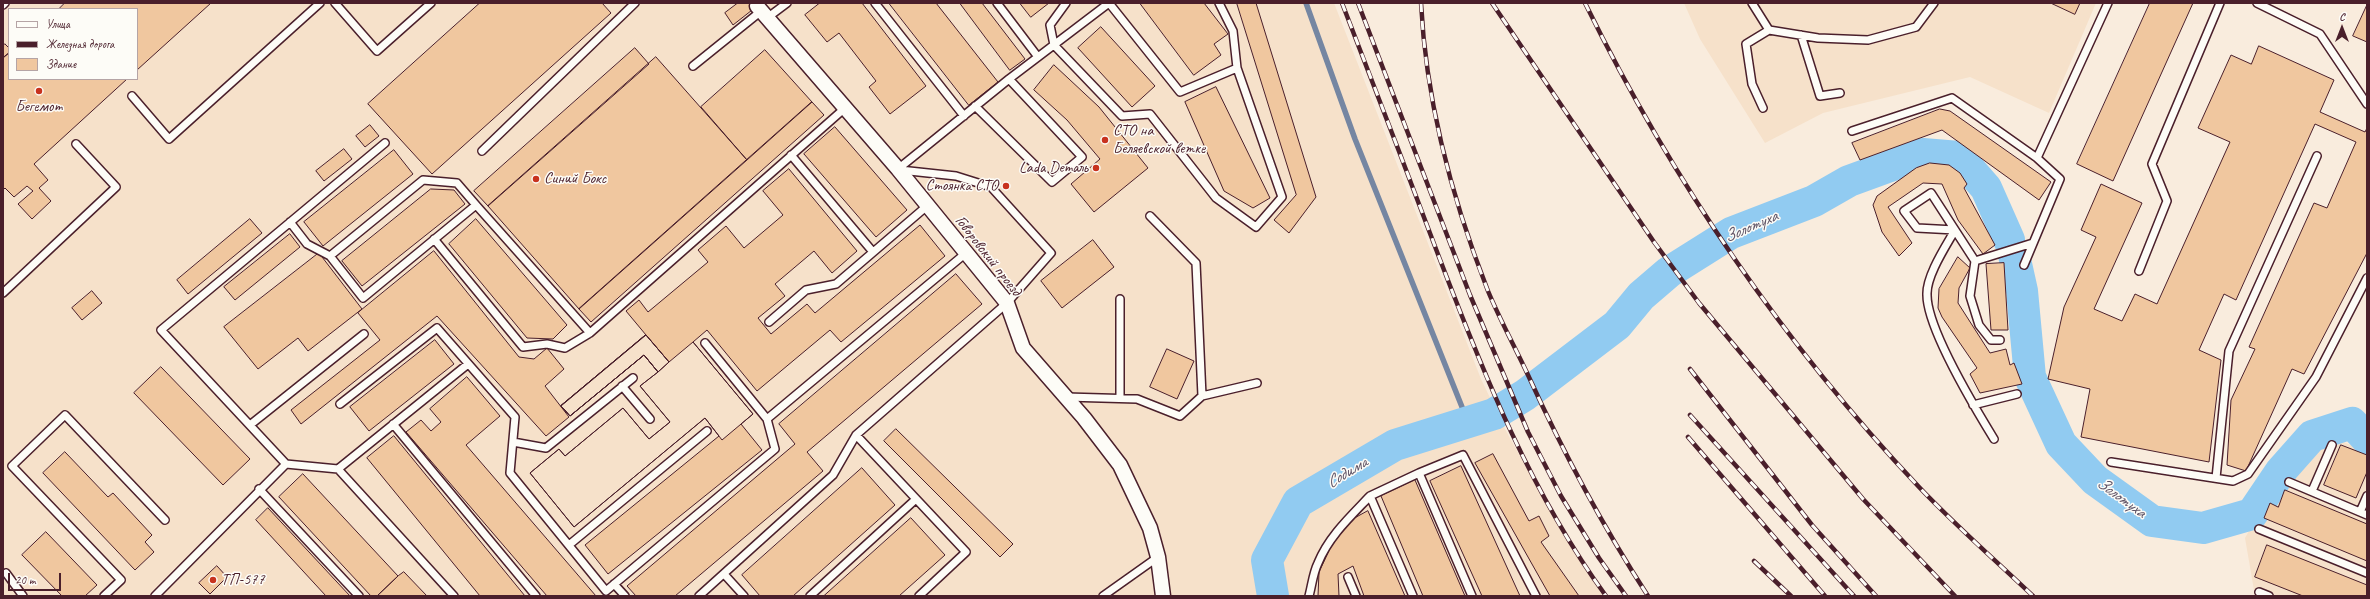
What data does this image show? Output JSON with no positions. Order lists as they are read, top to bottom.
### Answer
{
  "streets": {
    "street": ["Говоровский проезд"]
  },
  "water": ["Золотуха", "Содима"],
  "places": [
    "Бегемот",
    "СТО на Беляевской ветке",
    "Lada Dеталь",
    "Синий Бокс",
    "Стоянка СТО",
    "ТП-577"
  ],
  "legend": ["Улица", "Железная дорога", "Здание"],
  "scale_bar": "20 m",
  "north": "top"
}
